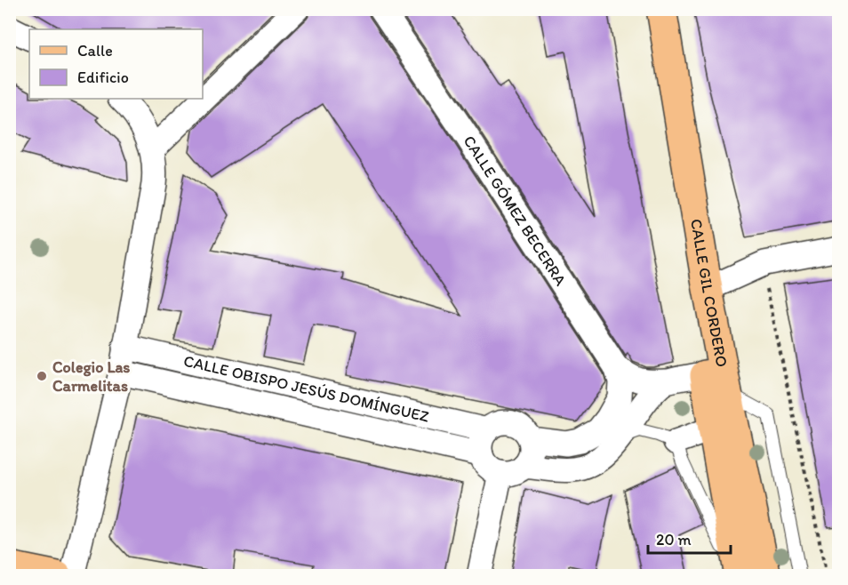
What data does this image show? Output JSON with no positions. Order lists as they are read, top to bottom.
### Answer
{
  "streets": {
    "main road": ["CALLE GIL CORDERO"],
    "street": ["CALLE GÓMEZ BECERRA", "CALLE OBISPO JESÚS DOMÍNGUEZ"]
  },
  "places": ["Colegio Las Carmelitas"],
  "legend": ["Calle", "Edificio"],
  "scale_bar": "20 m"
}
